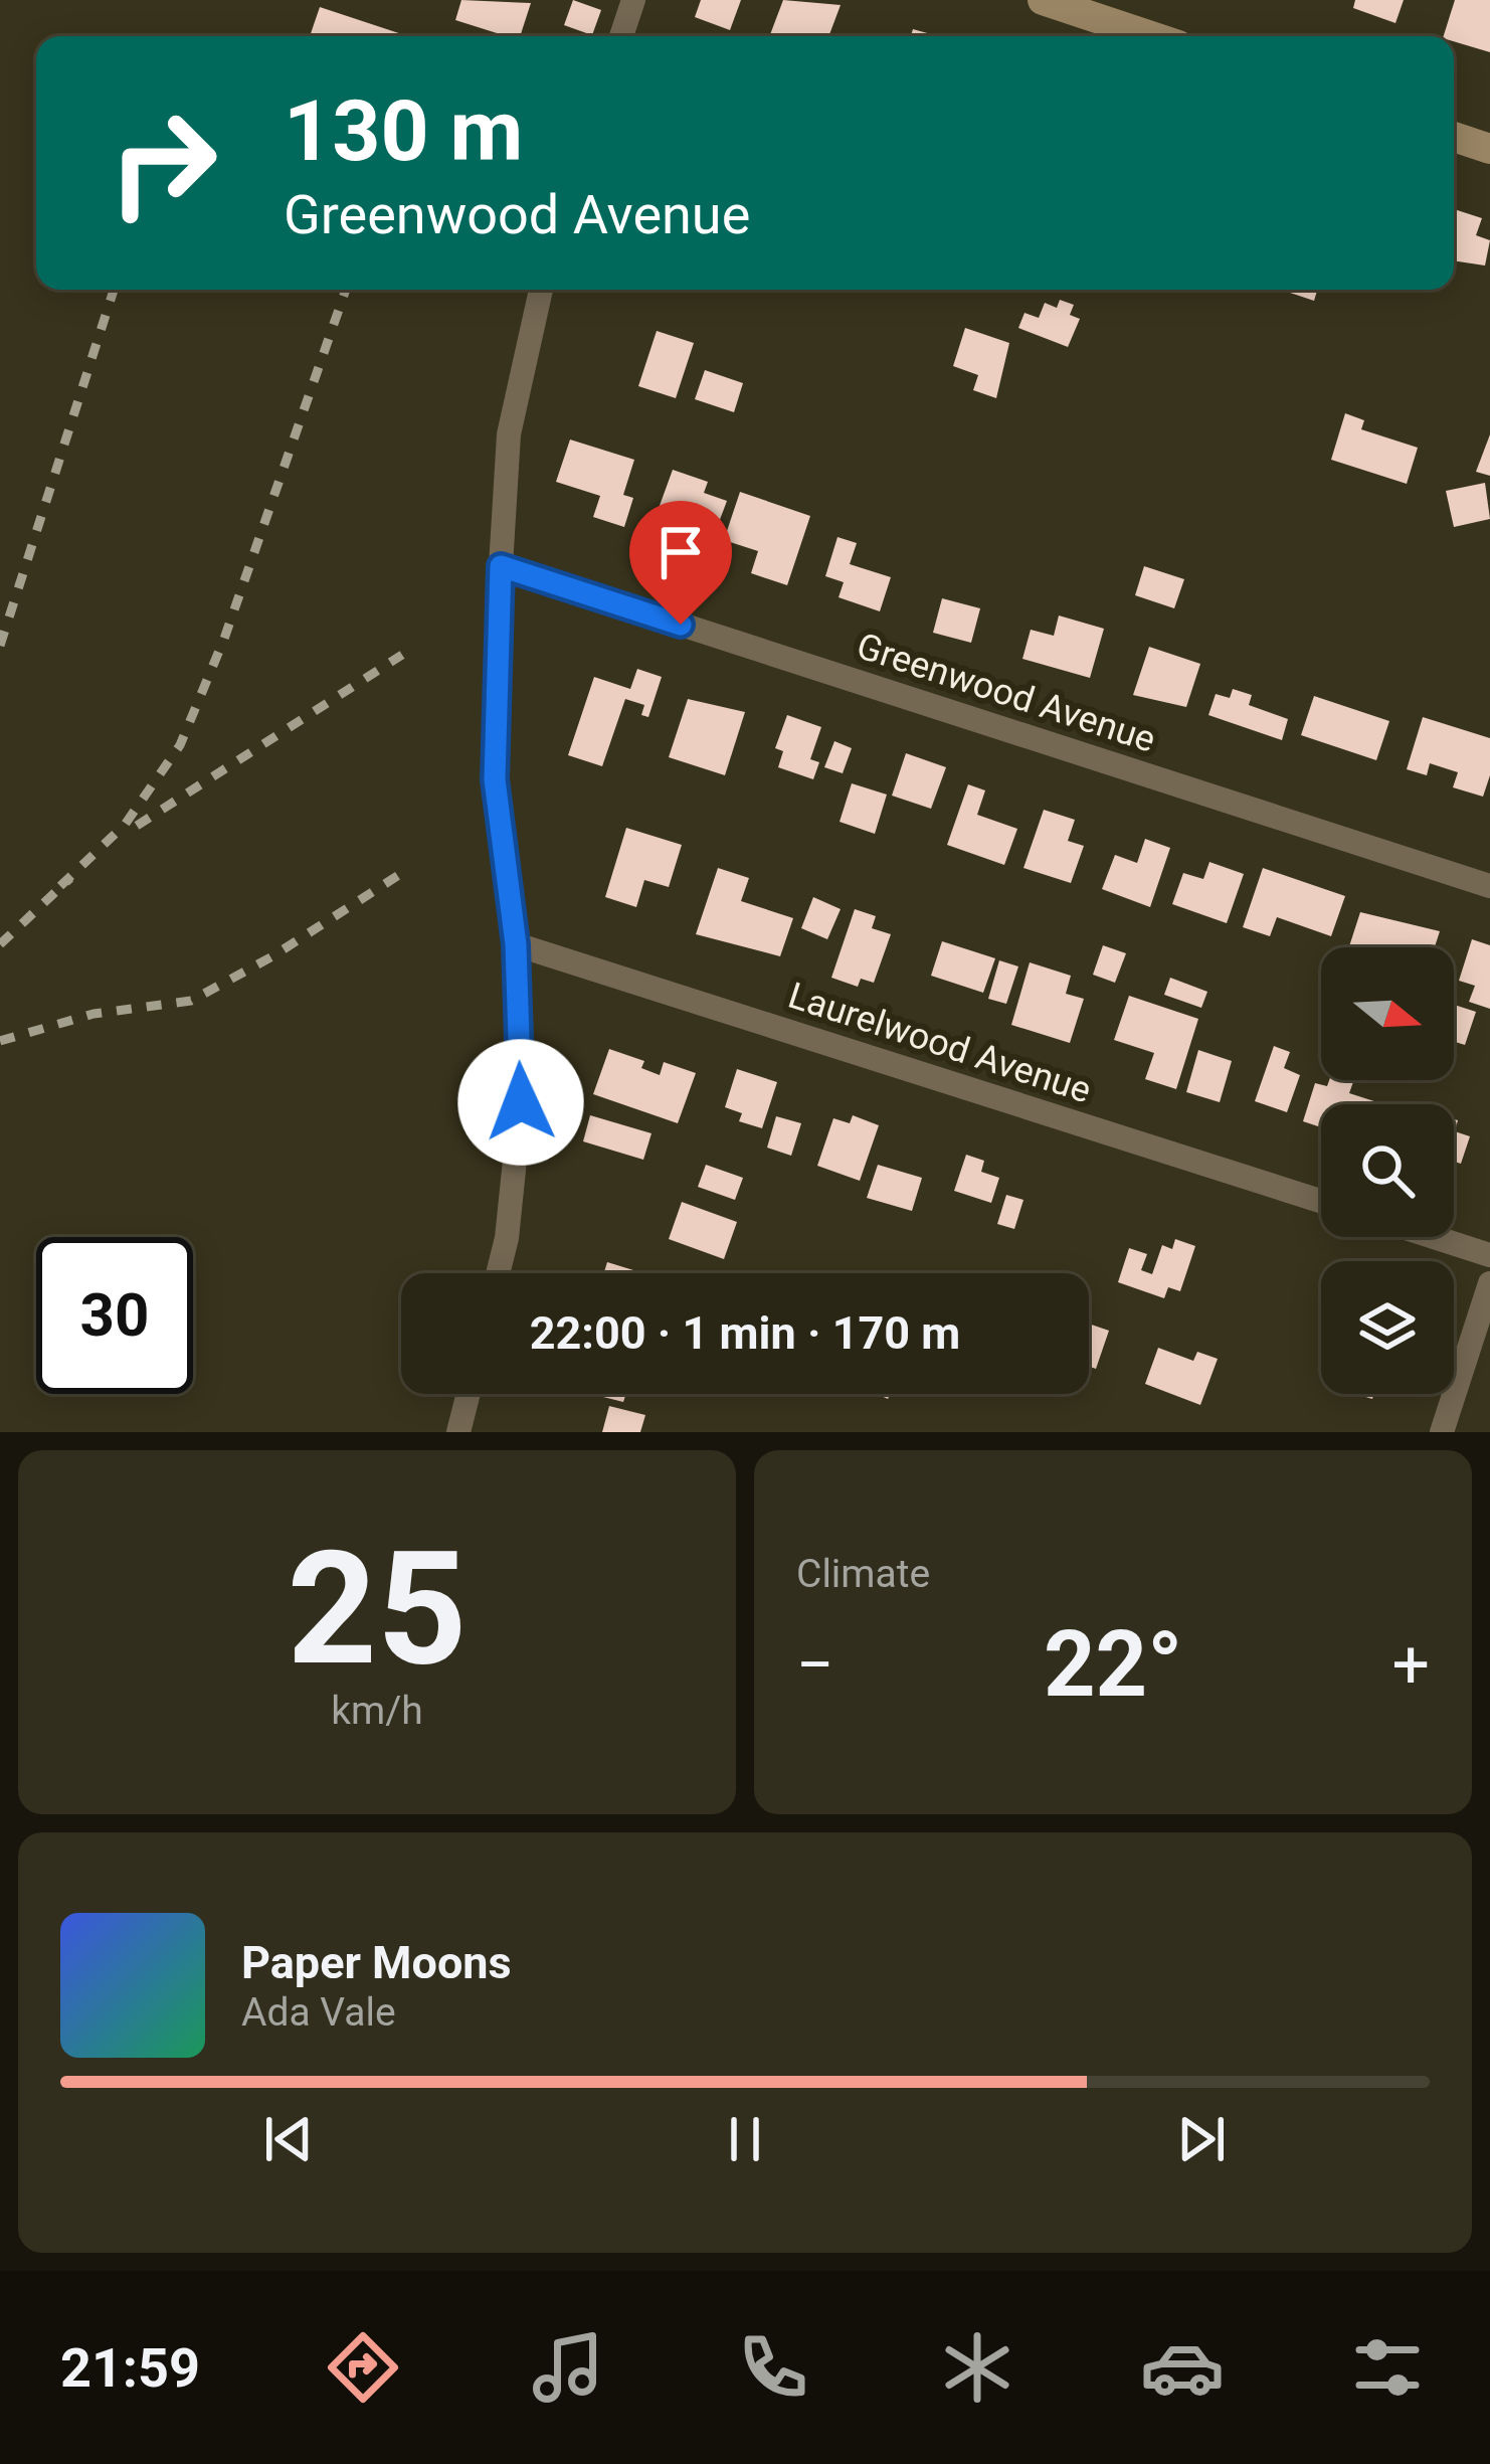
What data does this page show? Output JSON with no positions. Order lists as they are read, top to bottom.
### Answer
{
  "streets": {
    "street": ["Greenwood Avenue", "Laurelwood Avenue"]
  },
  "north": "right",
  "page": {
    "turn": ["130 m", "Greenwood Avenue"],
    "limit": "30",
    "trip": "22:00 · 1 min · 170 m",
    "tile": [
      ["25", "km/h"],
      "Climate"
    ],
    "heat": ["−", "22°", "+"],
    "song": ["Paper Moons", "Ada Vale"],
    "tabs": "21:59"
  }
}
